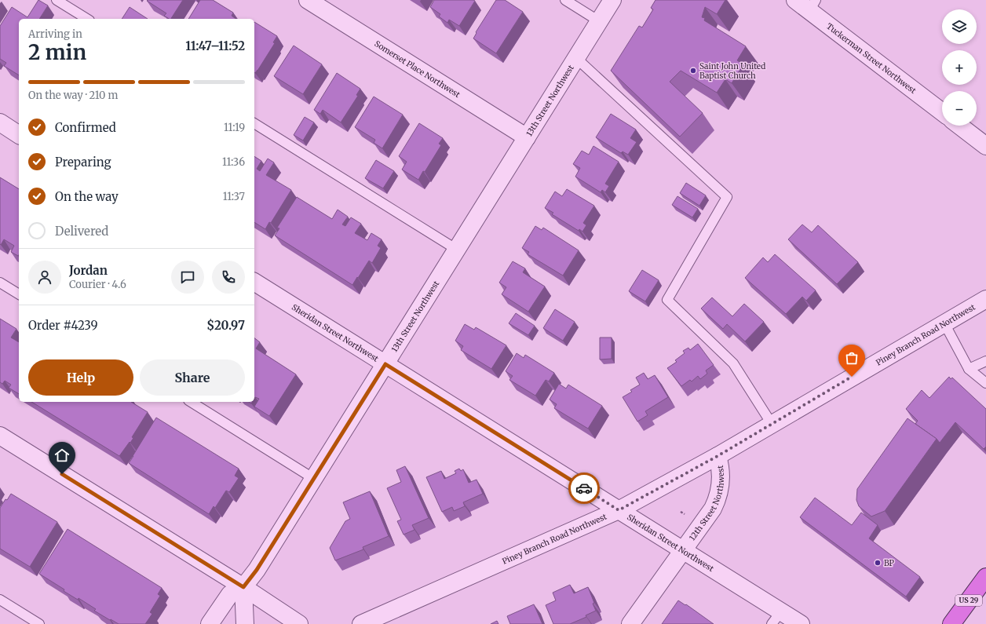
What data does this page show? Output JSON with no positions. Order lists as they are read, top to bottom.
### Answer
{
  "streets": {
    "highway": ["US 29"],
    "street": [
      "Tuckerman Street Northwest",
      "Somerset Place Northwest",
      "13th Street Northwest",
      "Sheridan Street Northwest",
      "Piney Branch Road Northwest",
      "12th Street Northwest"
    ]
  },
  "crossings": [
    ["Somerset Place Northwest", "13th Street Northwest"],
    ["13th Street Northwest", "Sheridan Street Northwest"],
    ["Sheridan Street Northwest", "Piney Branch Road Northwest"],
    ["Sheridan Street Northwest", "12th Street Northwest"],
    ["Piney Branch Road Northwest", "12th Street Northwest"]
  ],
  "places": ["Saint John United Baptist Church", "BP"],
  "page": {
    "map_buttons": ["+", "−"],
    "heading": ["2 min", "Arriving in", "11:47–11:52"],
    "panel": [
      "Jordan",
      "Courier · 4.6",
      "Order #4239",
      "$20.97"
    ],
    "bar": "On the way · 210 m",
    "list": [
      ["Confirmed", "11:19"],
      ["Preparing", "11:36"],
      ["On the way", "11:37"],
      "Delivered"
    ],
    "buttons": ["Help", "Share"]
  }
}
